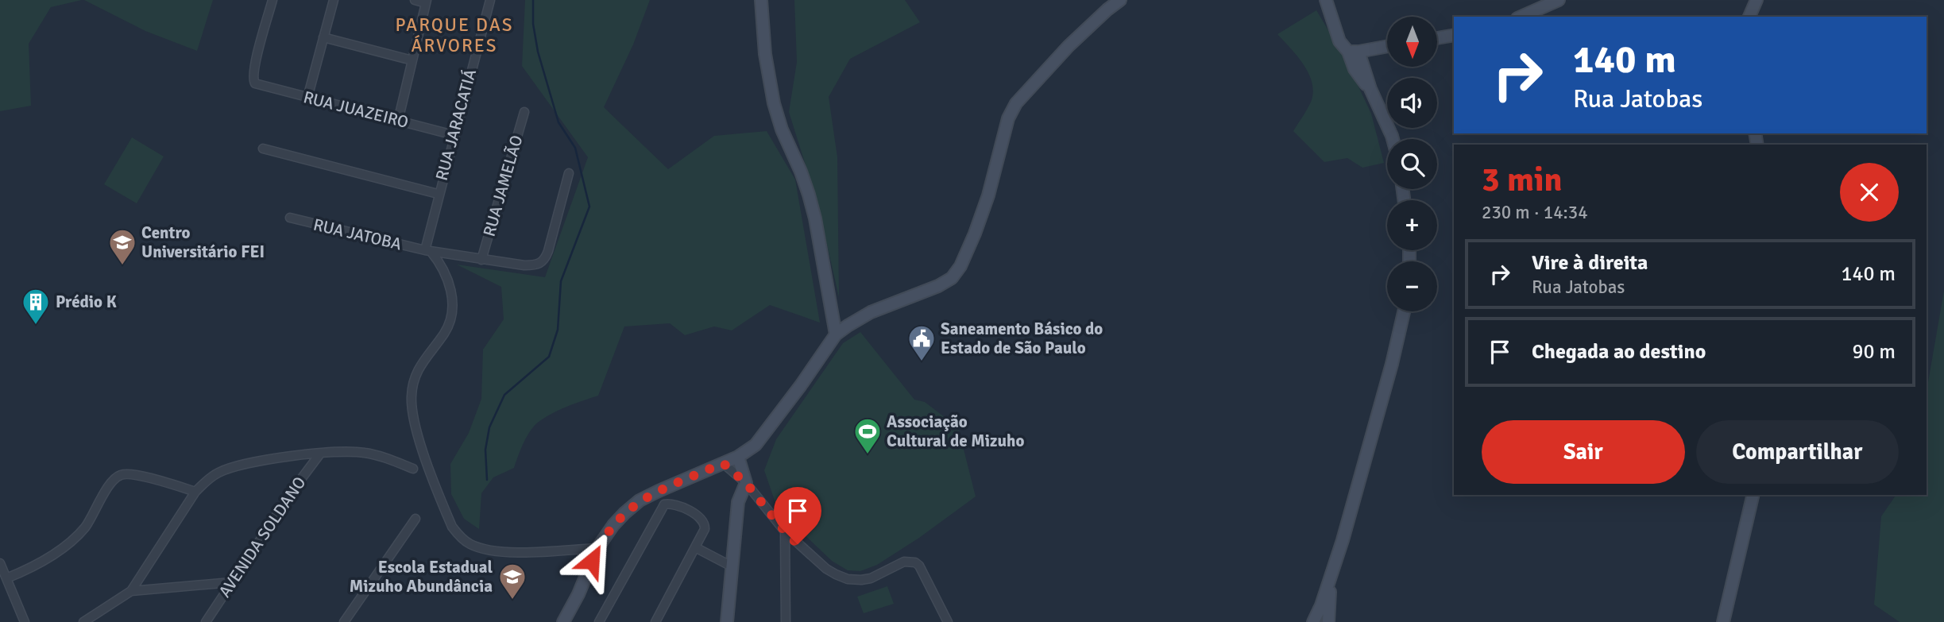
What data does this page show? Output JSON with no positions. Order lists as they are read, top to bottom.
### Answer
{
  "streets": {
    "street": [
      "RUA JUAZEIRO",
      "RUA JARACATIÁ",
      "RUA JAMELÃO",
      "RUA JATOBA",
      "AVENIDA SOLDANO"
    ]
  },
  "crossings": [
    ["RUA JUAZEIRO", "RUA JARACATIÁ"],
    ["RUA JARACATIÁ", "RUA JATOBA"],
    ["RUA JAMELÃO", "RUA JATOBA"]
  ],
  "districts": ["PARQUE DAS ÁRVORES"],
  "places": {
    "school or university": ["Centro Universitário FEI", "Escola Estadual Mizuho Abundância"],
    "building": ["Prédio K"],
    "public building": ["Saneamento Básico do Estado de São Paulo"],
    "sports": ["Associação Cultural de Mizuho"]
  },
  "north": "bottom",
  "page": {
    "map_buttons": ["+", "−"],
    "turn": ["140 m", "Rua Jatobas"],
    "heading": ["3 min", "230 m · 14:34"],
    "list": [
      {
        "name": "Vire à direita",
        "note": "Rua Jatobas",
        "value": "140 m"
      },
      {
        "name": "Chegada ao destino",
        "value": "90 m"
      }
    ],
    "buttons": ["Sair", "Compartilhar"]
  }
}
